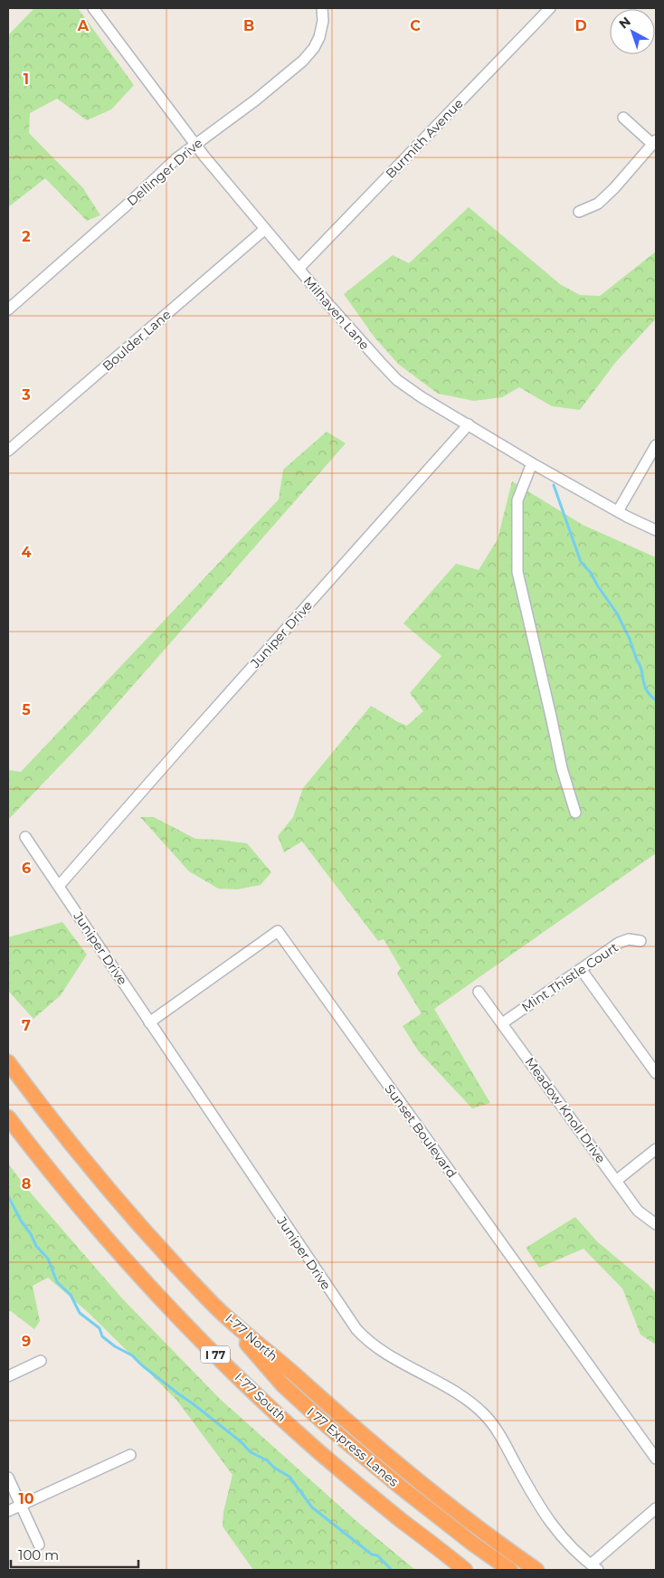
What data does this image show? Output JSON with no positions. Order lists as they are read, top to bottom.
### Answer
{
  "streets": {
    "highway": [
      "I-77 North",
      "I 77",
      "I-77 South",
      "I 77 Express Lanes"
    ],
    "street": [
      "Burmith Avenue",
      "Dellinger Drive",
      "Milhaven Lane",
      "Boulder Lane",
      "Juniper Drive",
      "Mint Thistle Court",
      "Meadow Knoll Drive",
      "Sunset Boulevard"
    ]
  },
  "crossings": [
    ["Burmith Avenue", "Milhaven Lane"],
    ["Dellinger Drive", "Milhaven Lane"],
    ["Milhaven Lane", "Boulder Lane"],
    ["Milhaven Lane", "Juniper Drive"],
    ["Juniper Drive", "Sunset Boulevard"],
    ["Mint Thistle Court", "Meadow Knoll Drive"],
    ["I-77 North", "I 77 Express Lanes"],
    ["I 77", "I-77 South"]
  ],
  "scale_bar": "100 m",
  "north": "top left",
  "grid": {
    "columns": [
      "A",
      "B",
      "C",
      "D"
    ],
    "rows": [
      "1",
      "2",
      "3",
      "4",
      "5",
      "6",
      "7",
      "8",
      "9",
      "10"
    ]
  }
}
